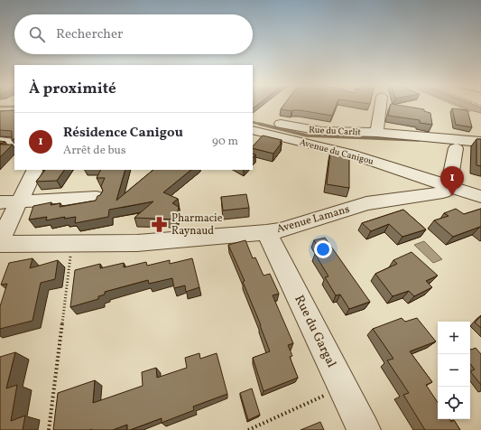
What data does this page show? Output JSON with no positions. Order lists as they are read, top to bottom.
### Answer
{
  "streets": {
    "street": [
      "Rue du Carlit",
      "Avenue du Canigou",
      "Avenue Lamans",
      "Rue du Gargal"
    ]
  },
  "crossings": [
    ["Avenue du Canigou", "Avenue Lamans"],
    ["Avenue Lamans", "Rue du Gargal"]
  ],
  "places": {
    "pharmacy": ["Pharmacie Raynaud"]
  },
  "page": {
    "search": "Rechercher",
    "heading": "À proximité",
    "list": [
      {
        "mark": "1",
        "name": "Résidence Canigou",
        "note": "Arrêt de bus",
        "value": "90 m"
      }
    ],
    "pins": "1",
    "map_buttons": ["+", "−"]
  }
}
